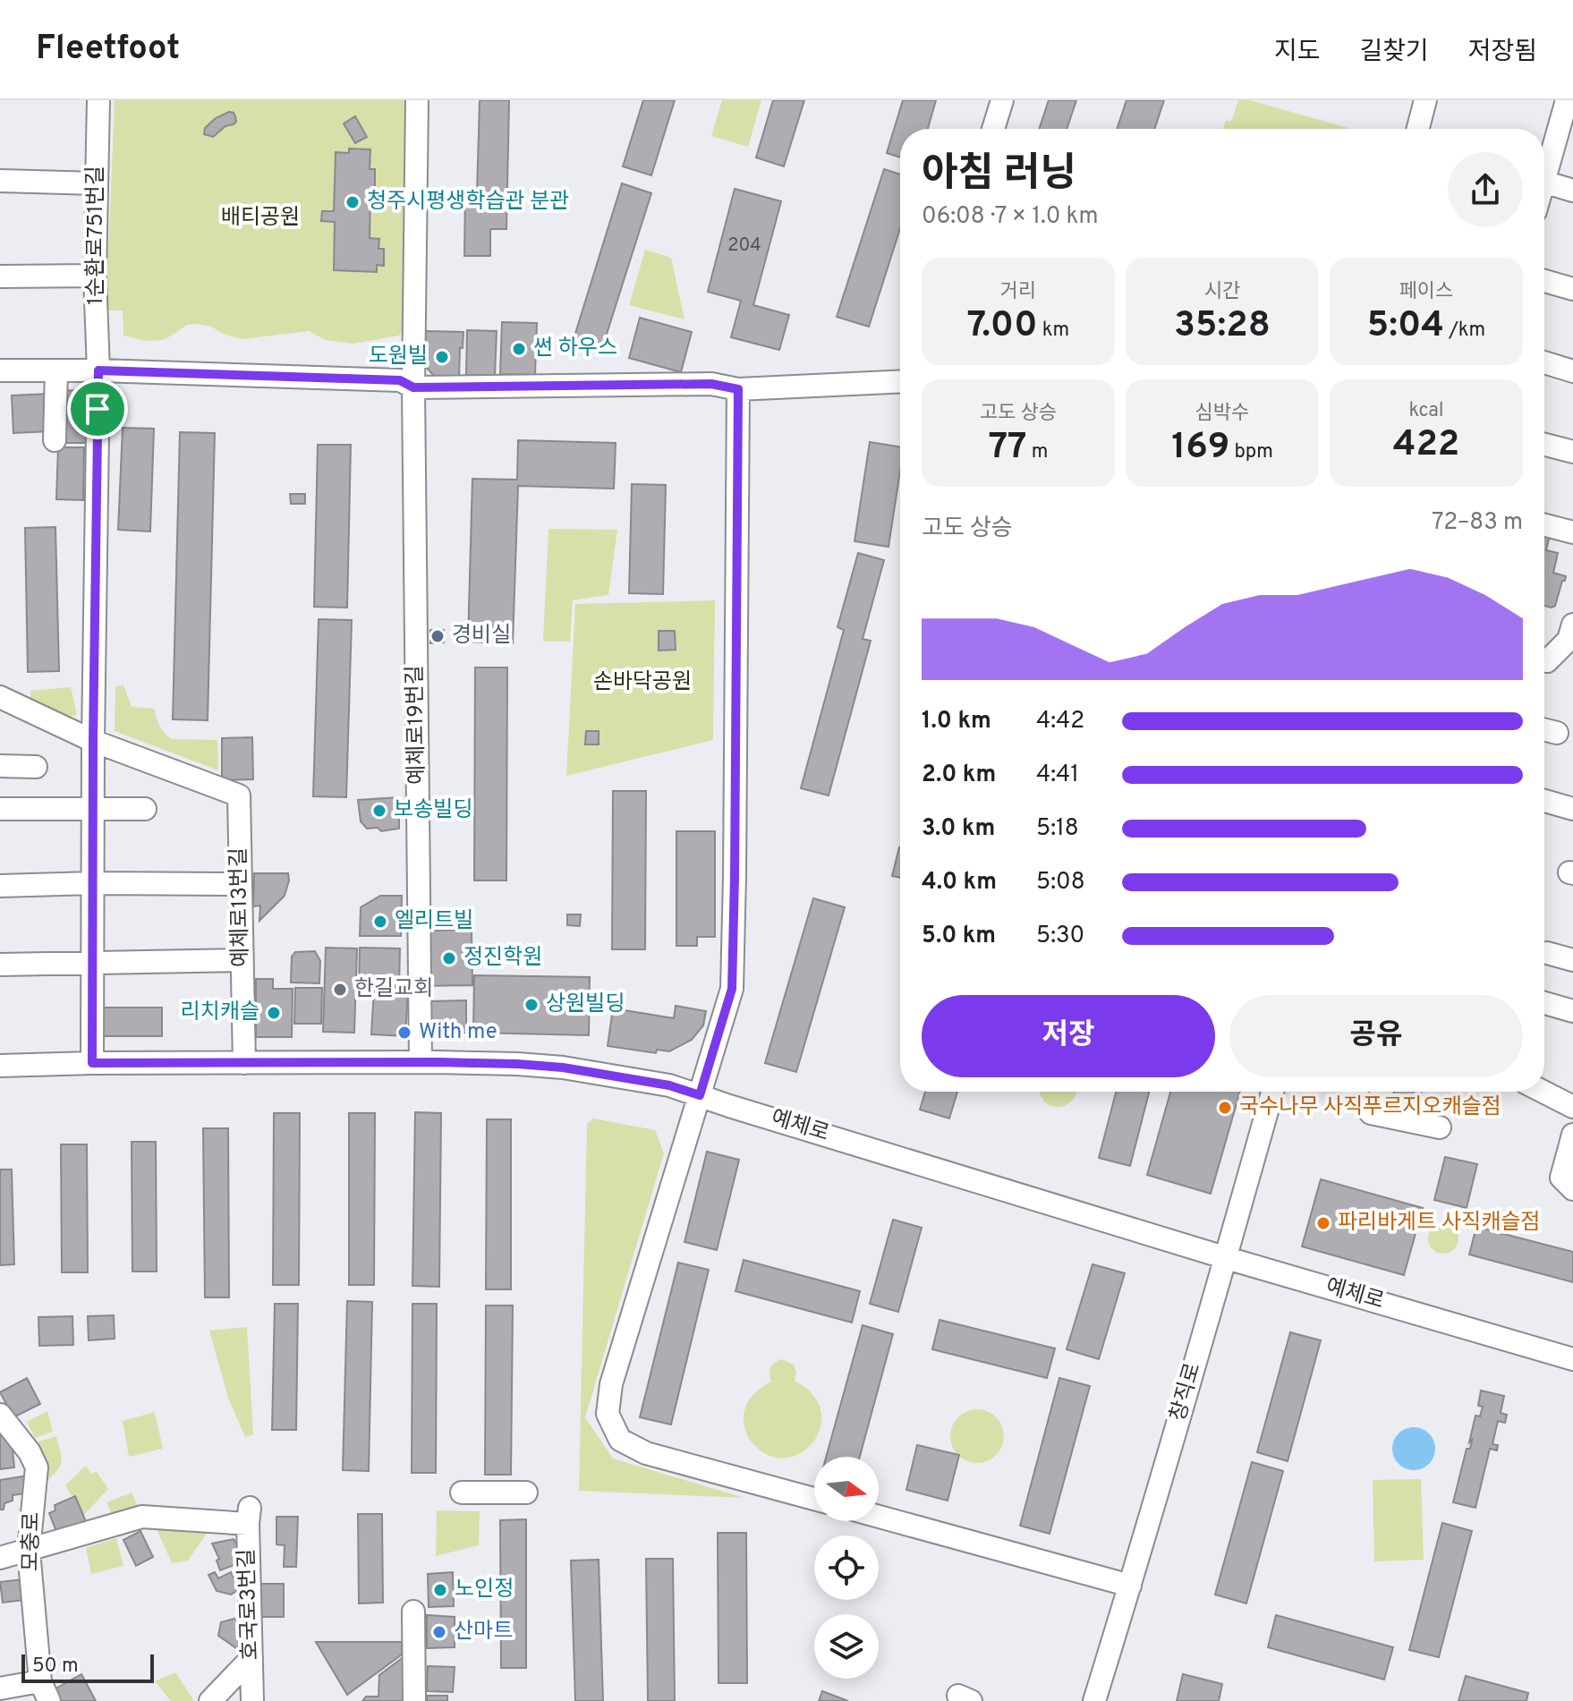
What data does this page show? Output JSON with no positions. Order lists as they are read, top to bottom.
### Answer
{
  "streets": {
    "street": [
      "1순환로751번길",
      "예체로19번길",
      "예체로13번길",
      "예체로",
      "창직로",
      "모충로",
      "호국로3번길"
    ]
  },
  "crossings": [
    ["1순환로751번길", "예체로13번길"],
    ["1순환로751번길", "예체로"],
    ["예체로19번길", "예체로"],
    ["예체로13번길", "예체로"],
    ["예체로", "창직로"],
    ["모충로", "호국로3번길"]
  ],
  "parks": ["배티공원", "손바닥공원"],
  "places": [
    "청주시평생학습관 분관",
    "썬 하우스",
    "도원빌",
    "경비실",
    "보송빌딩",
    "엘리트빌",
    "정진학원",
    "한길교회",
    "상원빌딩",
    "리치캐슬",
    "With me",
    "국수나무 사직푸르지오캐슬점",
    "파리바게트 사직캐슬점",
    "노인정",
    "산마트"
  ],
  "house_numbers": ["204"],
  "scale_bar": "50 m",
  "north": "right",
  "page": {
    "header": "Fleetfoot",
    "nav": ["지도", "길찾기", "저장됨"],
    "heading": ["아침 러닝", "06:08 · 7 × 1.0 km"],
    "stats": [
      ["거리", "7.00 km"],
      ["시간", "35:28"],
      ["페이스", "5:04 /km"],
      ["고도 상승", "77 m"],
      ["심박수", "169 bpm"],
      ["kcal", "422"]
    ],
    "chart": ["고도 상승", "72–83 m"],
    "list": [
      {
        "name": "1.0 km",
        "note": "4:42"
      },
      {
        "name": "2.0 km",
        "note": "4:41"
      },
      {
        "name": "3.0 km",
        "note": "5:18"
      },
      {
        "name": "4.0 km",
        "note": "5:08"
      },
      {
        "name": "5.0 km",
        "note": "5:30"
      }
    ],
    "buttons": ["저장", "공유"],
    "scale": "50 m"
  }
}
